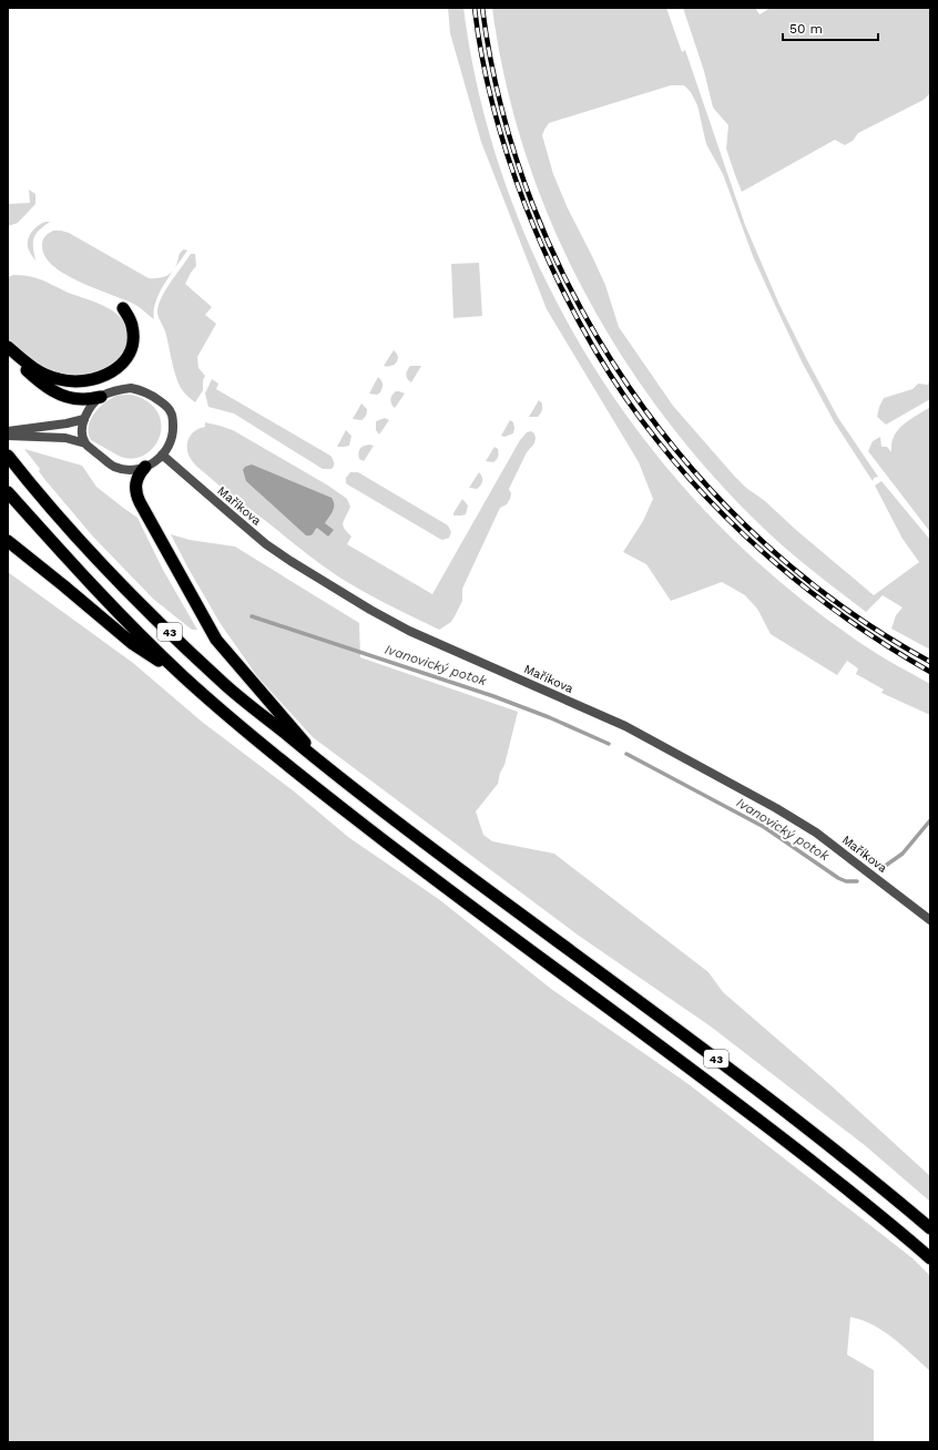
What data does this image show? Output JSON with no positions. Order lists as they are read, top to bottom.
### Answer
{
  "streets": {
    "highway": ["43"],
    "street": ["Maříkova"]
  },
  "water": ["Ivanovický potok"],
  "scale_bar": "50 m"
}
